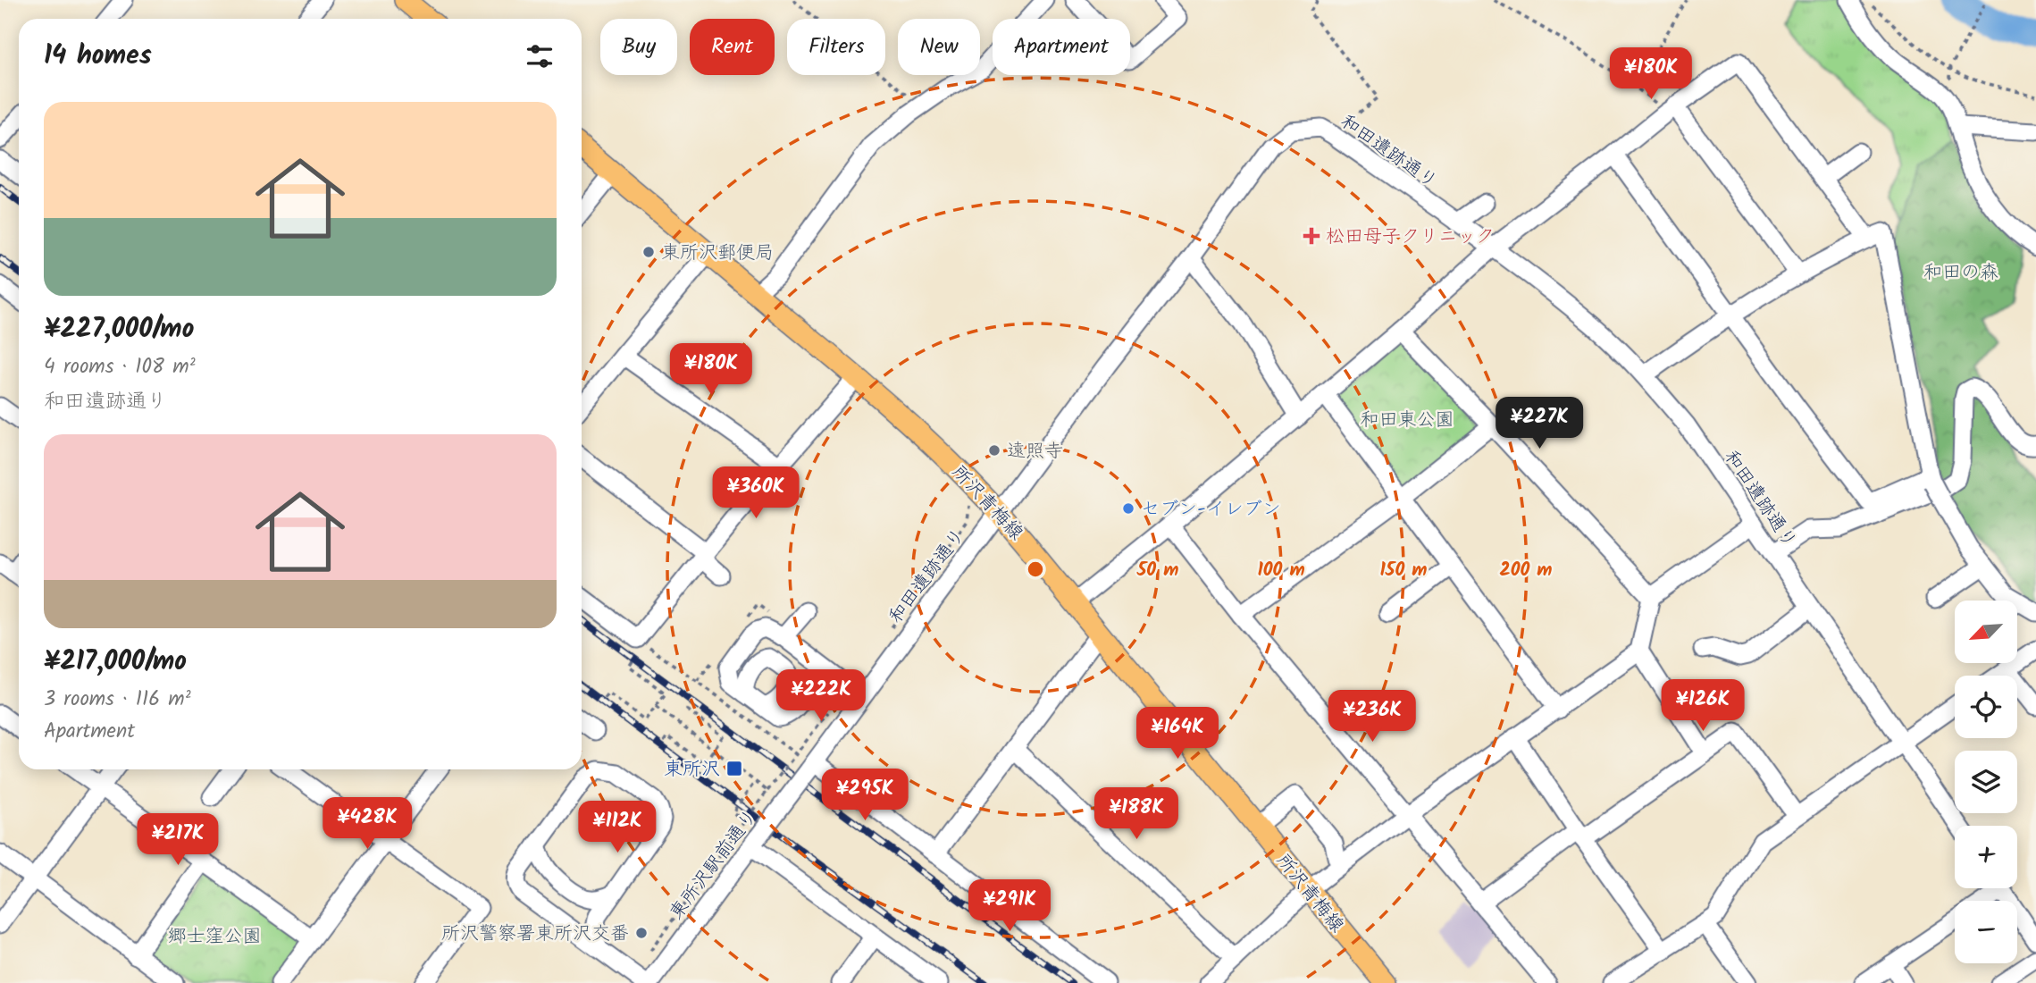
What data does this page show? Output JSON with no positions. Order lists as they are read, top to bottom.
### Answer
{
  "streets": {
    "main road": ["所沢青梅線"],
    "street": ["和田遺跡通り", "東所沢駅前通り"]
  },
  "crossings": [
    ["和田遺跡通り", "所沢青梅線"],
    ["和田遺跡通り", "東所沢駅前通り"]
  ],
  "parks": ["和田の森", "和田東公園", "郷士窪公園"],
  "places": {
    "health": ["松田母子クリニック"],
    "other": [
      "東所沢郵便局",
      "遠照寺",
      "セブン-イレブン",
      "所沢警察署東所沢交番"
    ],
    "transit": ["東所沢"]
  },
  "north": "bottom left",
  "page": {
    "chip": [
      "Buy",
      "Rent",
      "Filters",
      "New",
      "Apartment"
    ],
    "heading": "14 homes",
    "price": [
      "¥180K",
      "¥180K",
      "¥227K",
      "¥360K",
      "¥222K",
      "¥126K",
      "¥236K",
      "¥164K",
      "¥295K",
      "¥188K",
      "¥428K",
      "¥112K",
      "¥217K",
      "¥291K"
    ],
    "list": [
      {
        "name": "¥227,000/mo",
        "note": "4 rooms · 108 m² · 和田遺跡通り"
      },
      {
        "name": "¥217,000/mo",
        "note": "3 rooms · 116 m² · Apartment"
      }
    ],
    "map_buttons": ["+", "−"]
  },
  "rings": [
    "50 m",
    "100 m",
    "150 m",
    "200 m"
  ]
}
